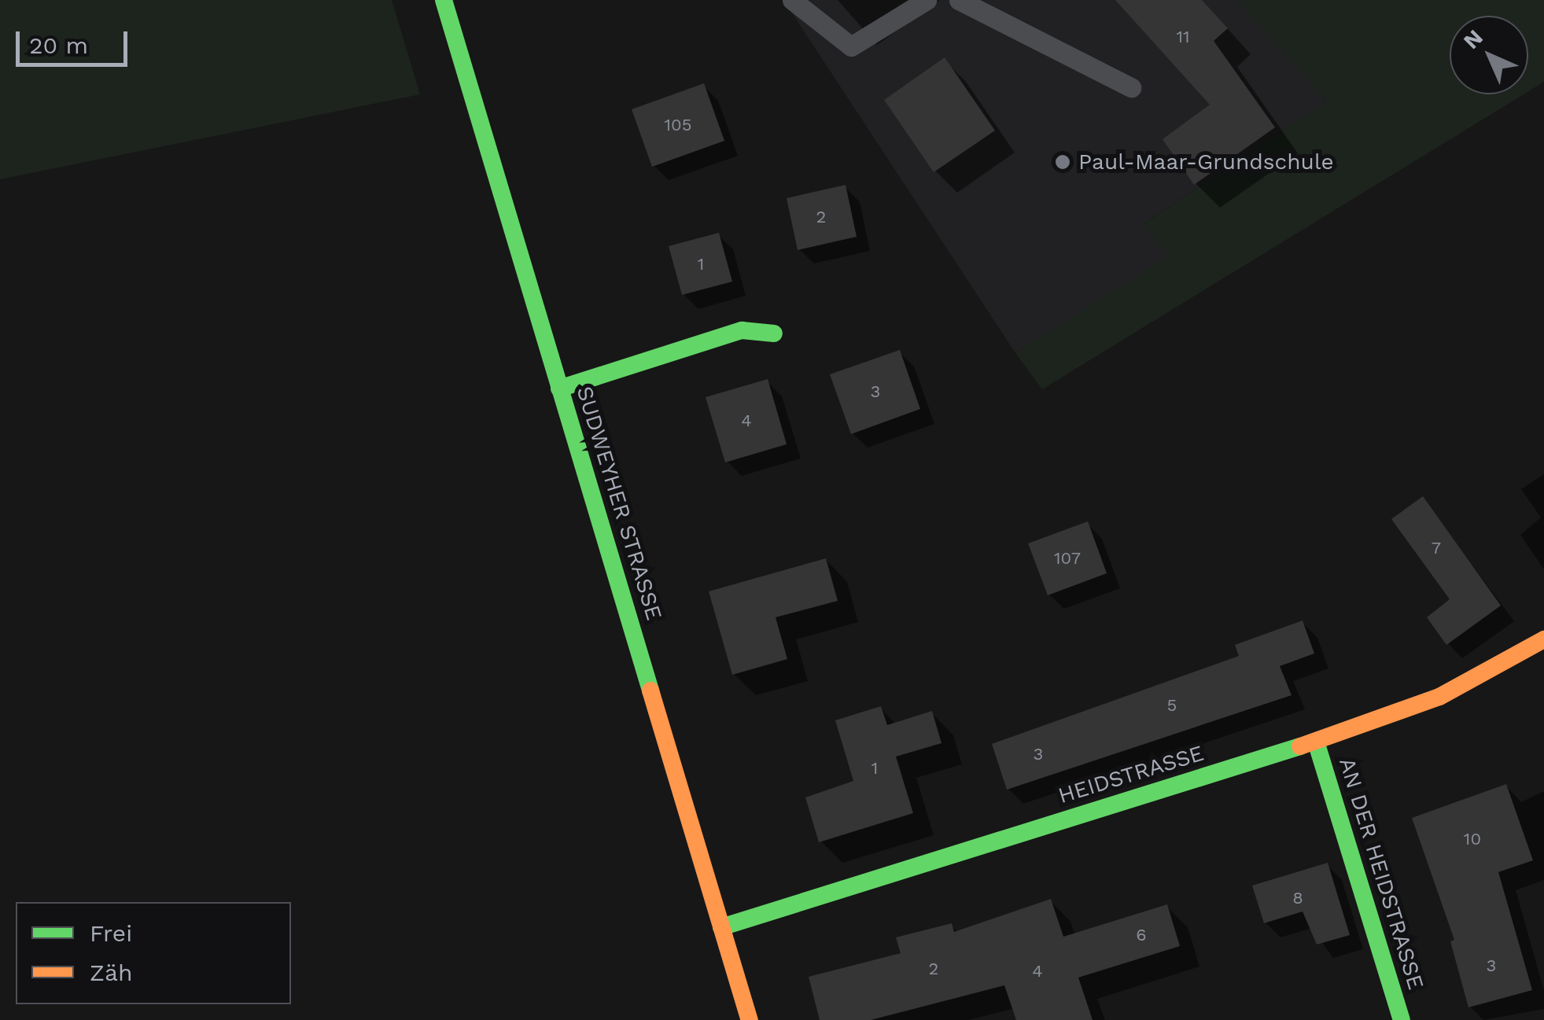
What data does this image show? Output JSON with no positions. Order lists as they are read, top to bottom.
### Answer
{
  "streets": {
    "street": ["SUDWEYHER STRASSE", "HEIDSTRASSE", "AN DER HEIDSTRASSE"]
  },
  "crossings": [
    ["SUDWEYHER STRASSE", "HEIDSTRASSE"],
    ["HEIDSTRASSE", "AN DER HEIDSTRASSE"]
  ],
  "places": ["Paul-Maar-Grundschule"],
  "house_numbers": [
    "11",
    "105",
    "2",
    "1",
    "3",
    "4",
    "7",
    "107",
    "5",
    "3",
    "1",
    "10",
    "8",
    "6",
    "3",
    "2",
    "4"
  ],
  "legend": ["Frei", "Zäh"],
  "scale_bar": "20 m",
  "north": "top left"
}
